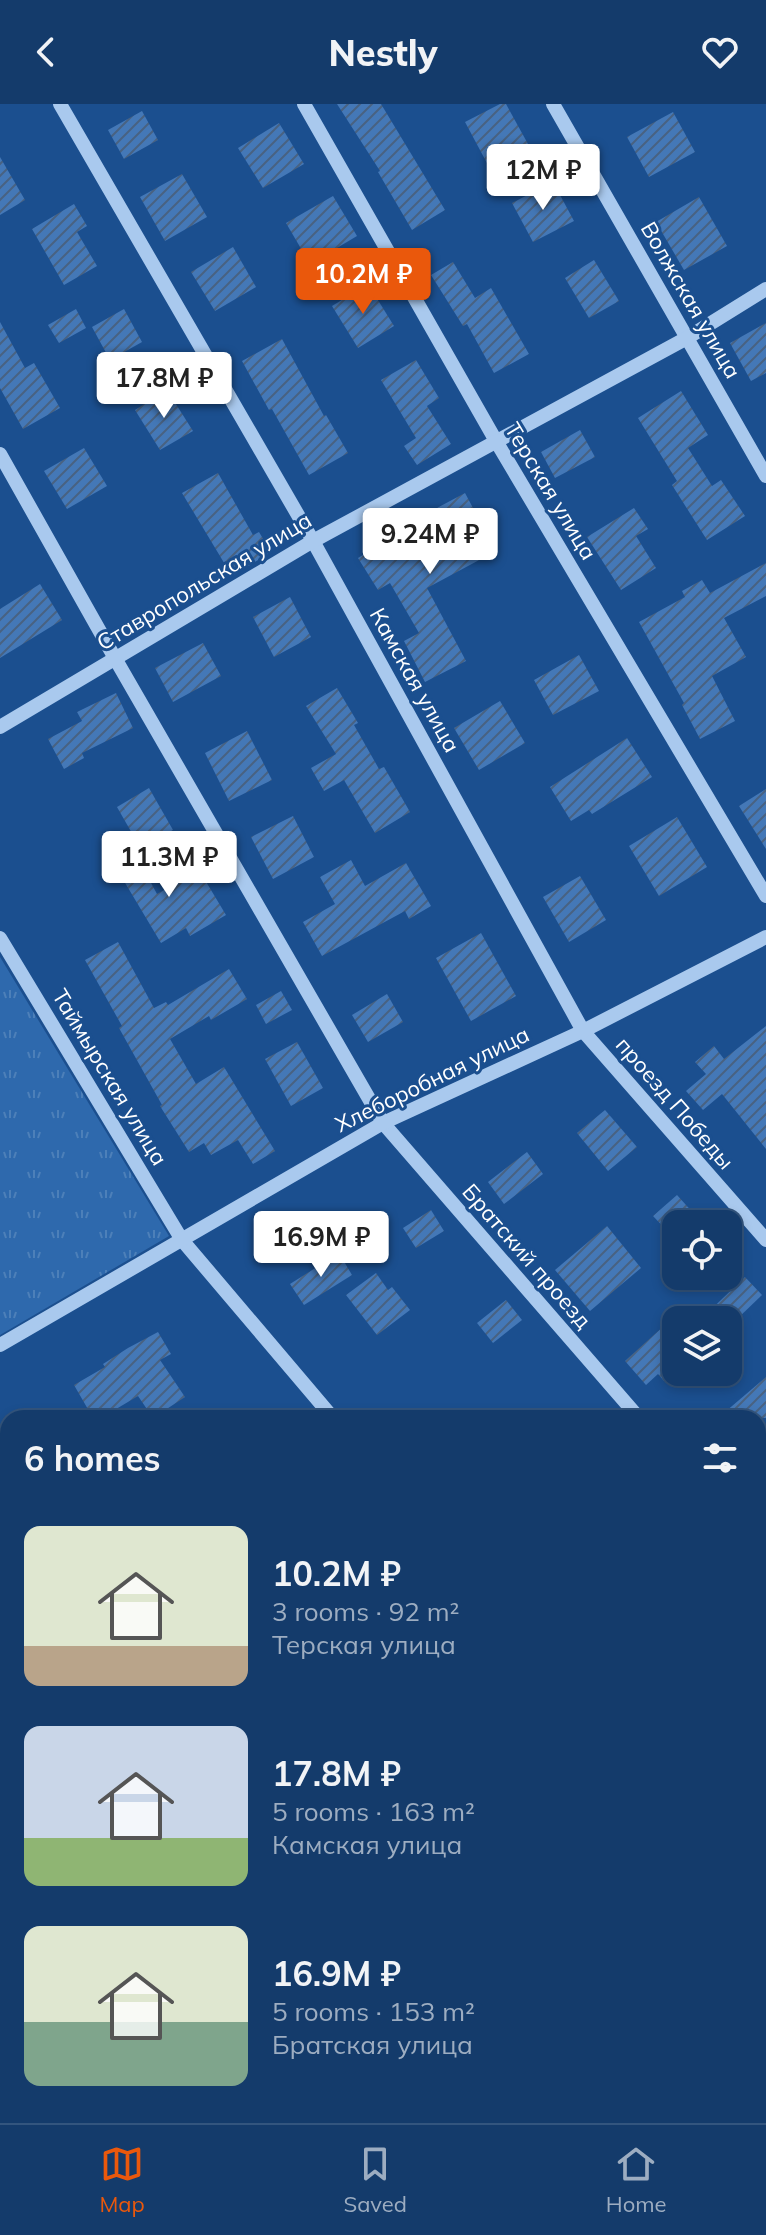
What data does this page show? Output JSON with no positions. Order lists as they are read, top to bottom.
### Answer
{
  "streets": {
    "street": [
      "Волжская улица",
      "Терская улица",
      "Ставропольская улица",
      "Камская улица",
      "Таймырская улица",
      "Хлеборобная улица",
      "проезд Победы",
      "Братский проезд"
    ]
  },
  "crossings": [
    ["Волжская улица", "Ставропольская улица"],
    ["Терская улица", "Ставропольская улица"],
    ["Ставропольская улица", "Камская улица"],
    ["Ставропольская улица", "Братский проезд"],
    ["Камская улица", "Хлеборобная улица"],
    ["Камская улица", "проезд Победы"],
    ["Таймырская улица", "Хлеборобная улица"],
    ["Хлеборобная улица", "проезд Победы"],
    ["Хлеборобная улица", "Братский проезд"]
  ],
  "page": {
    "header": "Nestly",
    "price": [
      "12M ₽",
      "10.2M ₽",
      "17.8M ₽",
      "9.24M ₽",
      "11.3M ₽",
      "16.9M ₽"
    ],
    "heading": "6 homes",
    "list": [
      {
        "name": "10.2M ₽",
        "note": "3 rooms · 92 m² · Терская улица"
      },
      {
        "name": "17.8M ₽",
        "note": "5 rooms · 163 m² · Камская улица"
      },
      {
        "name": "16.9M ₽",
        "note": "5 rooms · 153 m² · Братская улица"
      }
    ],
    "tabs": ["Map", "Saved", "Home"]
  }
}
